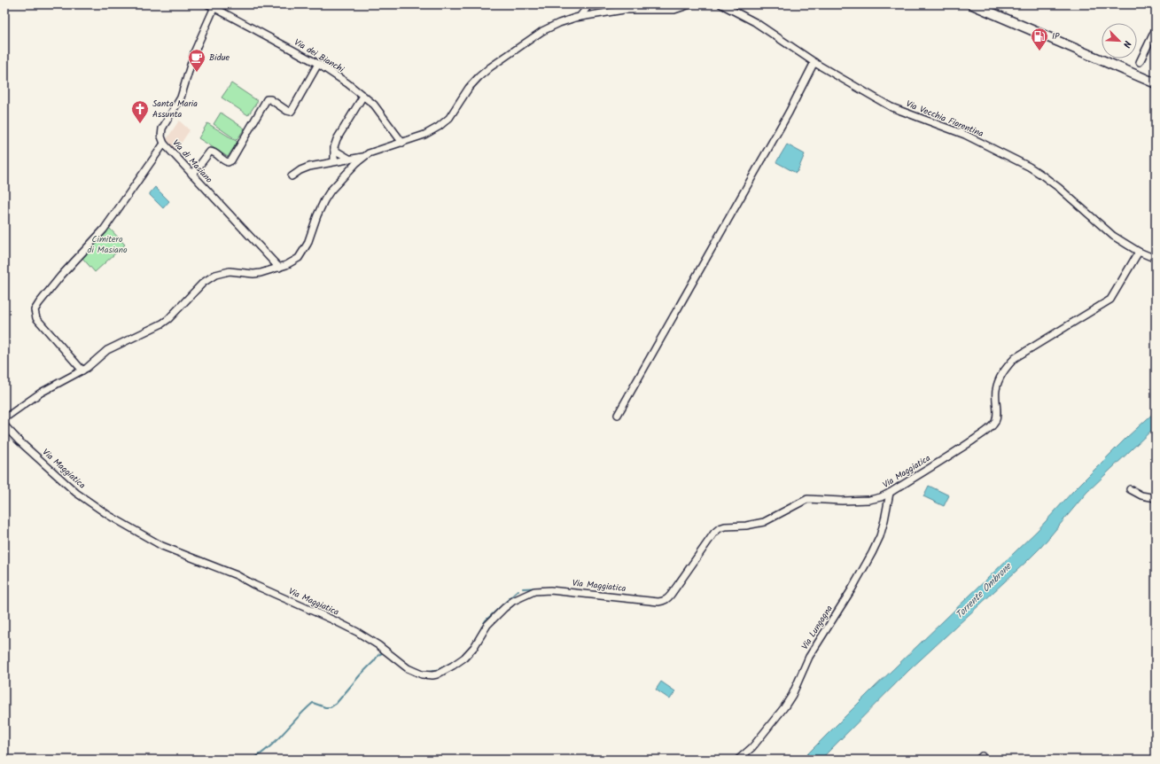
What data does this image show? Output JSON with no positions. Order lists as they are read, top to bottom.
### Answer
{
  "streets": {
    "street": [
      "Via dei Bianchi",
      "Via Vecchia Fiorentina",
      "Via di Masiano",
      "Via Maggiatica",
      "Via Lungagna"
    ]
  },
  "crossings": [
    ["Via dei Bianchi", "Via di Masiano"],
    ["Via Vecchia Fiorentina", "Via Maggiatica"],
    ["Via Maggiatica", "Via Lungagna"]
  ],
  "water": ["Torrente Ombrone"],
  "parks": ["Cimitero di Masiano"],
  "places": {
    "fuel station": ["IP"],
    "cafe": ["Bidue"],
    "church": ["Santa Maria Assunta"]
  },
  "north": "bottom right"
}
